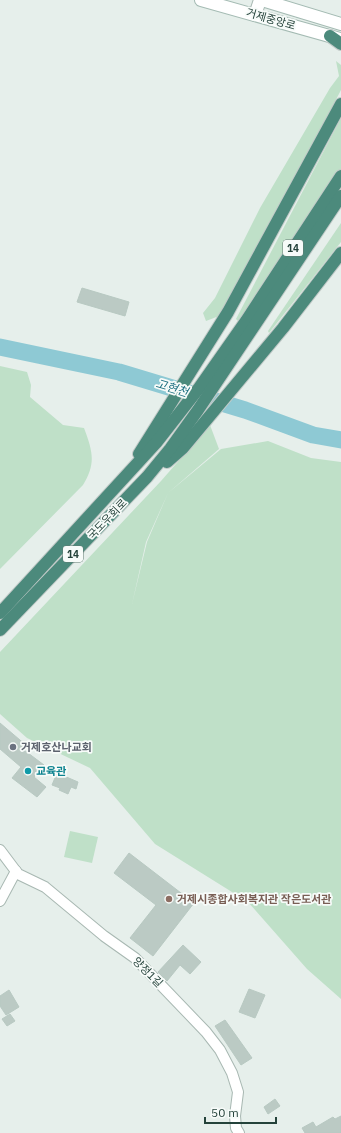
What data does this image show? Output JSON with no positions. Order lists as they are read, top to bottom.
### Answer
{
  "streets": {
    "highway": ["14", "국도우회로"],
    "main road": ["거제중앙로"],
    "street": ["양정1길"]
  },
  "crossings": [
    ["14", "국도우회로"]
  ],
  "water": ["고현천"],
  "places": ["거제호산나교회", "교육관", "거제시종합사회복지관 작은도서관"],
  "scale_bar": "50 m"
}
